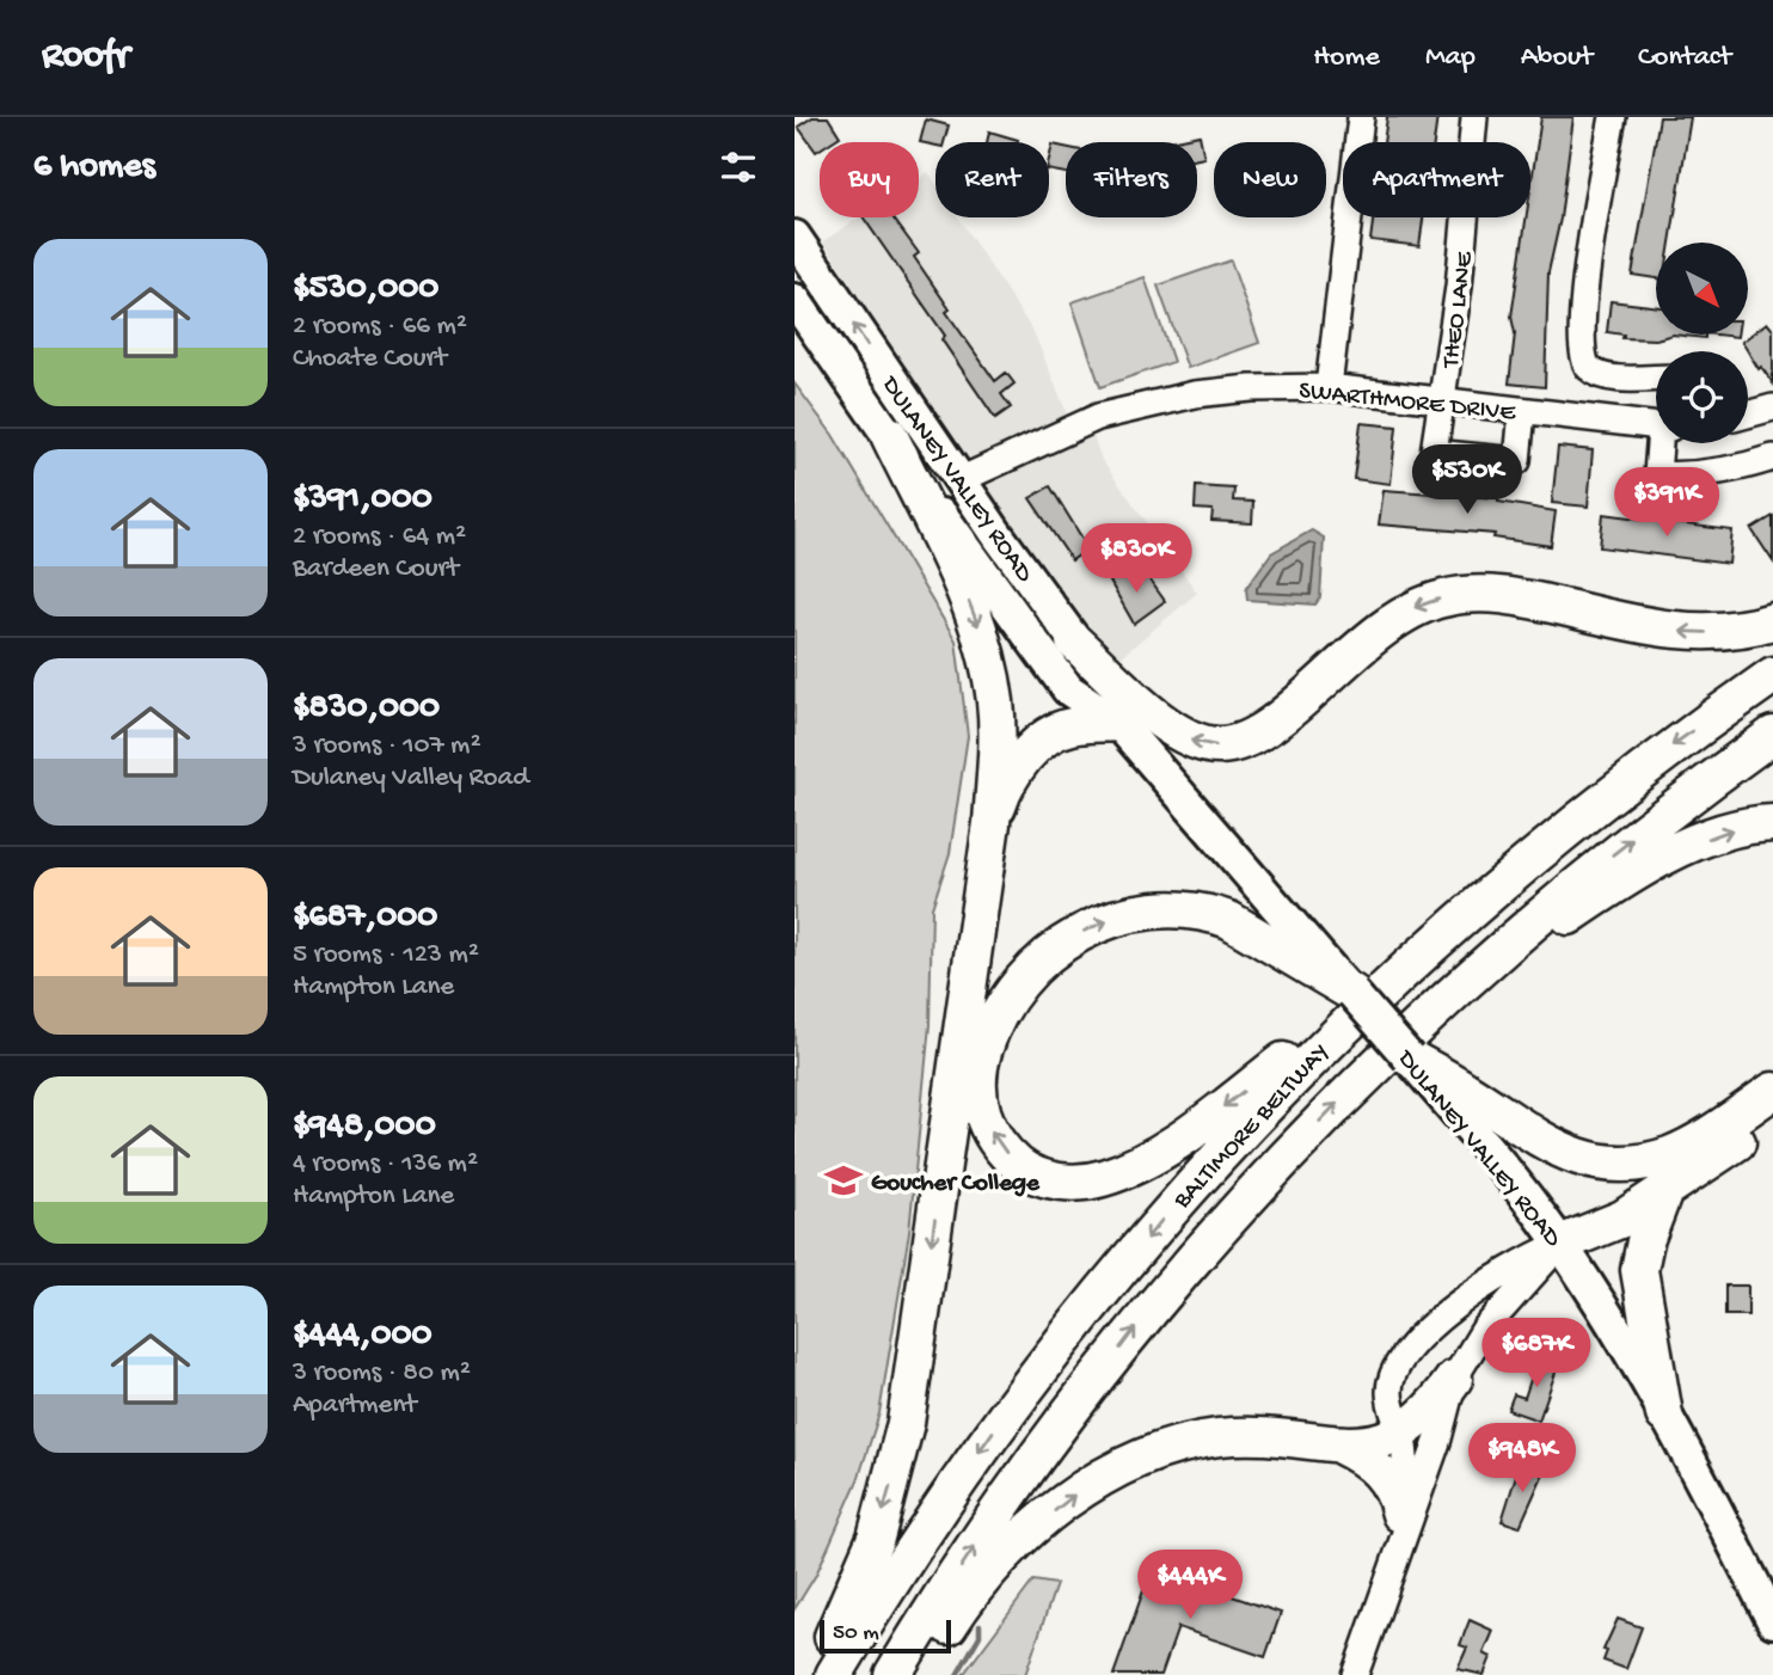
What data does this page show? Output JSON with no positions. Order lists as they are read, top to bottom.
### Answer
{
  "streets": {
    "highway": ["BALTIMORE BELTWAY"],
    "main road": ["DULANEY VALLEY ROAD"],
    "street": ["THEO LANE", "SWARTHMORE DRIVE"]
  },
  "crossings": [
    ["THEO LANE", "SWARTHMORE DRIVE"],
    ["SWARTHMORE DRIVE", "DULANEY VALLEY ROAD"]
  ],
  "places": {
    "school or university": ["Goucher College"]
  },
  "scale_bar": "50 m",
  "north": "bottom right",
  "page": {
    "header": "Roofr",
    "nav": [
      "Home",
      "Map",
      "About",
      "Contact"
    ],
    "heading": "6 homes",
    "chip": [
      "Buy",
      "Rent",
      "Filters",
      "New",
      "Apartment"
    ],
    "list": [
      {
        "name": "$530,000",
        "note": "2 rooms · 66 m² · Choate Court"
      },
      {
        "name": "$391,000",
        "note": "2 rooms · 64 m² · Bardeen Court"
      },
      {
        "name": "$830,000",
        "note": "3 rooms · 107 m² · Dulaney Valley Road"
      },
      {
        "name": "$687,000",
        "note": "5 rooms · 123 m² · Hampton Lane"
      },
      {
        "name": "$948,000",
        "note": "4 rooms · 136 m² · Hampton Lane"
      },
      {
        "name": "$444,000",
        "note": "3 rooms · 80 m² · Apartment"
      }
    ],
    "price": [
      "$530K",
      "$391K",
      "$830K",
      "$687K",
      "$948K",
      "$444K"
    ],
    "scale": "50 m"
  }
}
